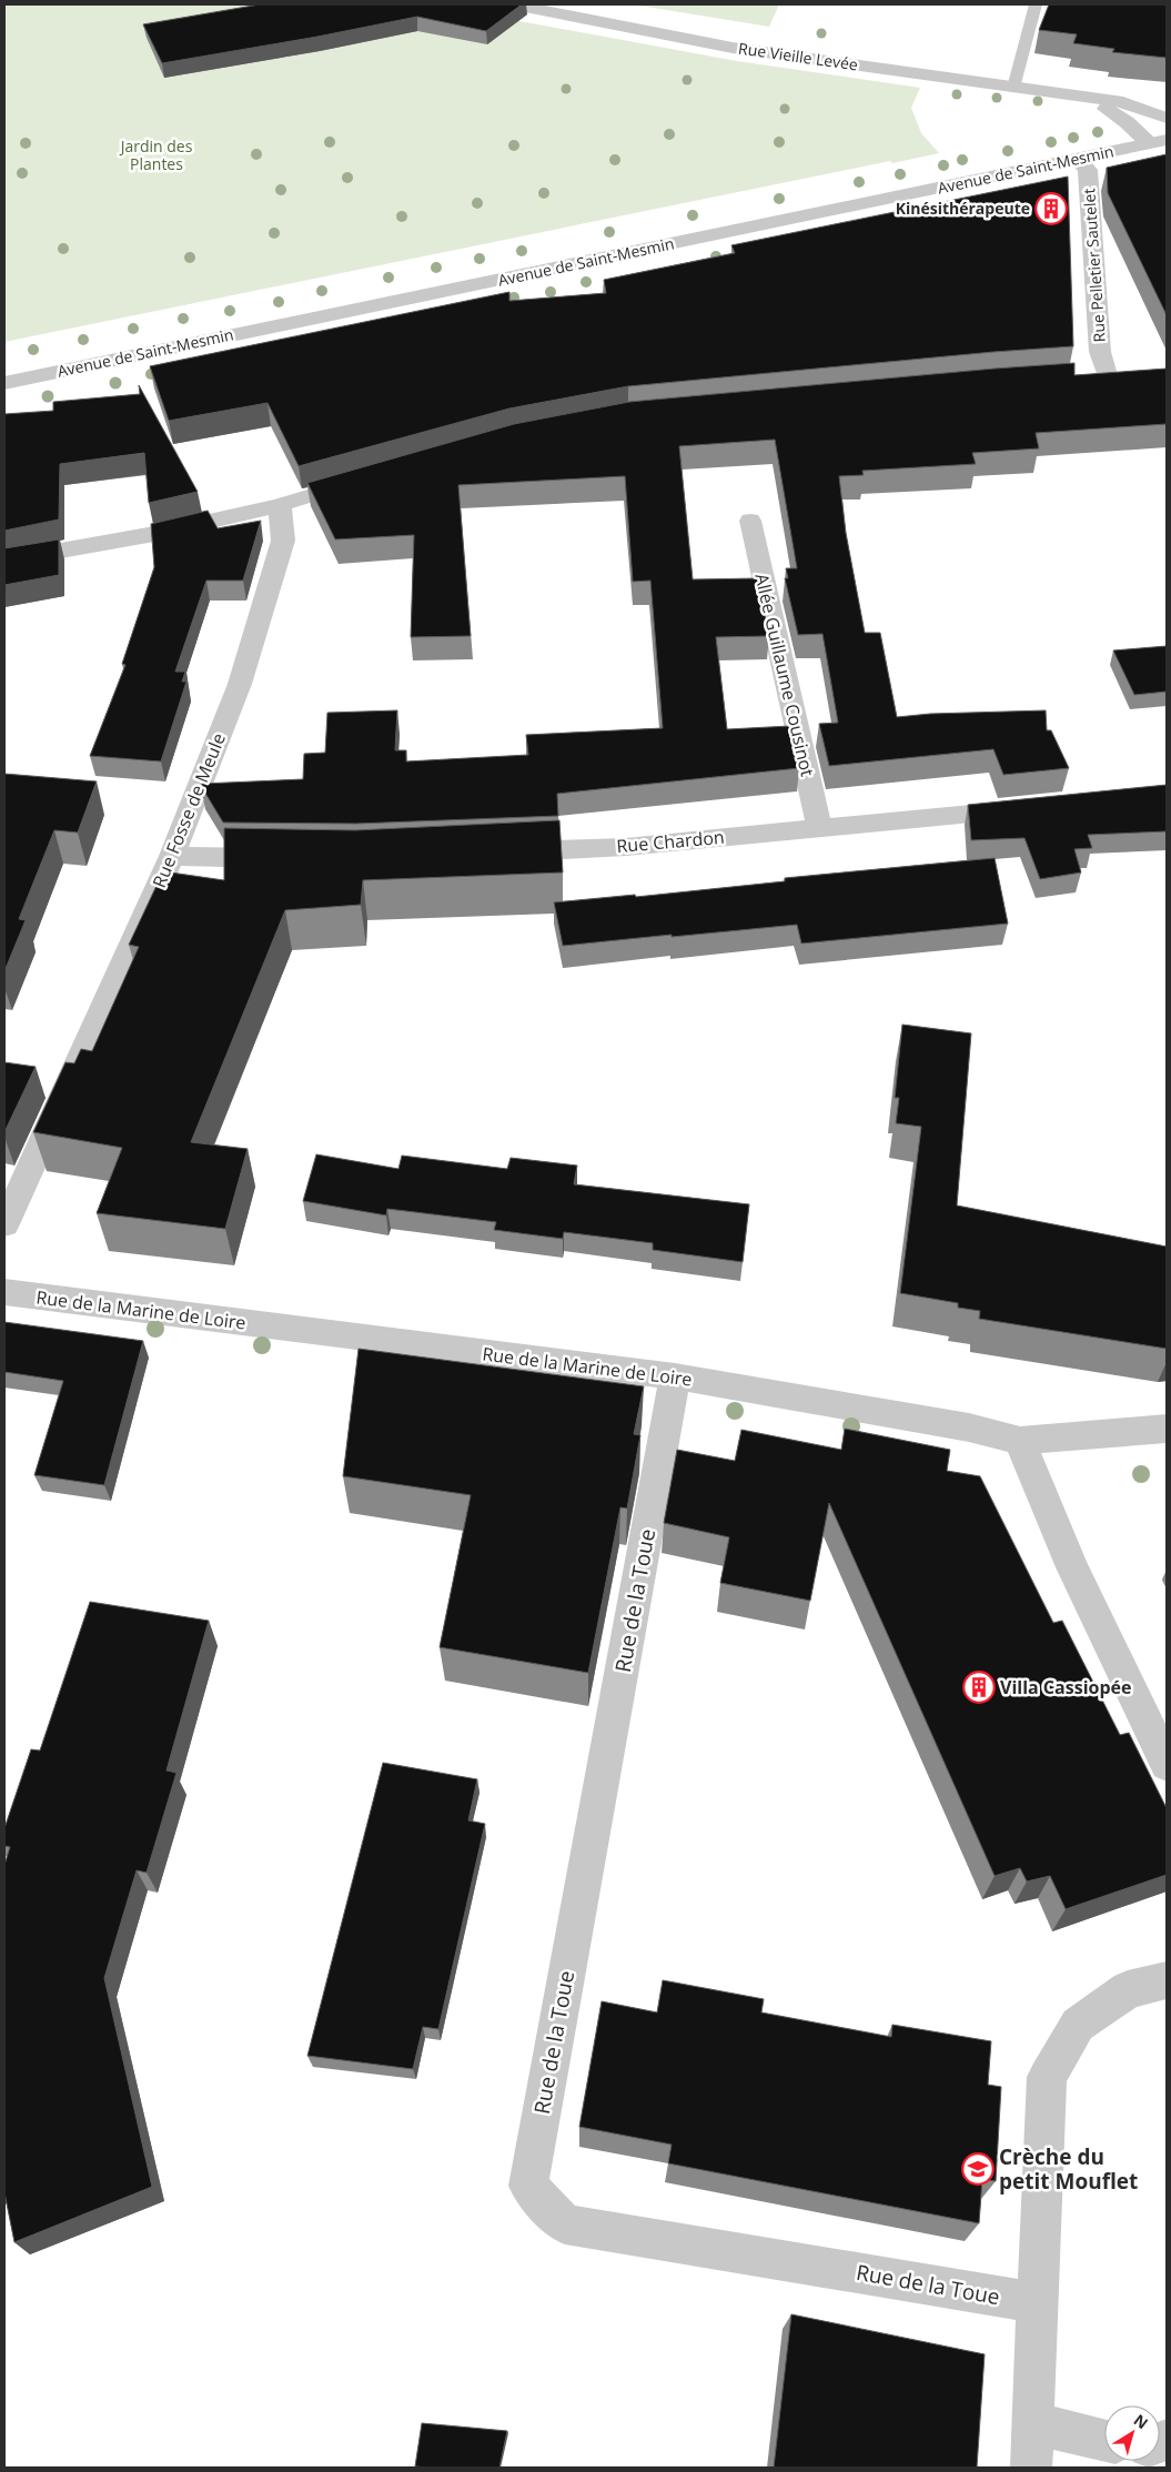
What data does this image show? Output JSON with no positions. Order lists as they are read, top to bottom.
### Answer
{
  "streets": {
    "street": [
      "Rue Vieille Levée",
      "Avenue de Saint-Mesmin",
      "Rue Pelletier Sautelet",
      "Allée Guillaume Cousinot",
      "Rue Fosse de Meule",
      "Rue Chardon",
      "Rue de la Marine de Loire",
      "Rue de la Toue"
    ]
  },
  "crossings": [
    ["Avenue de Saint-Mesmin", "Rue Pelletier Sautelet"],
    ["Allée Guillaume Cousinot", "Rue Chardon"],
    ["Rue de la Marine de Loire", "Rue de la Toue"]
  ],
  "parks": ["Jardin des Plantes"],
  "places": {
    "building": ["Kinésithérapeute", "Villa Cassiopée"],
    "school or university": ["Crèche du petit Mouflet"]
  },
  "north": "top right"
}
